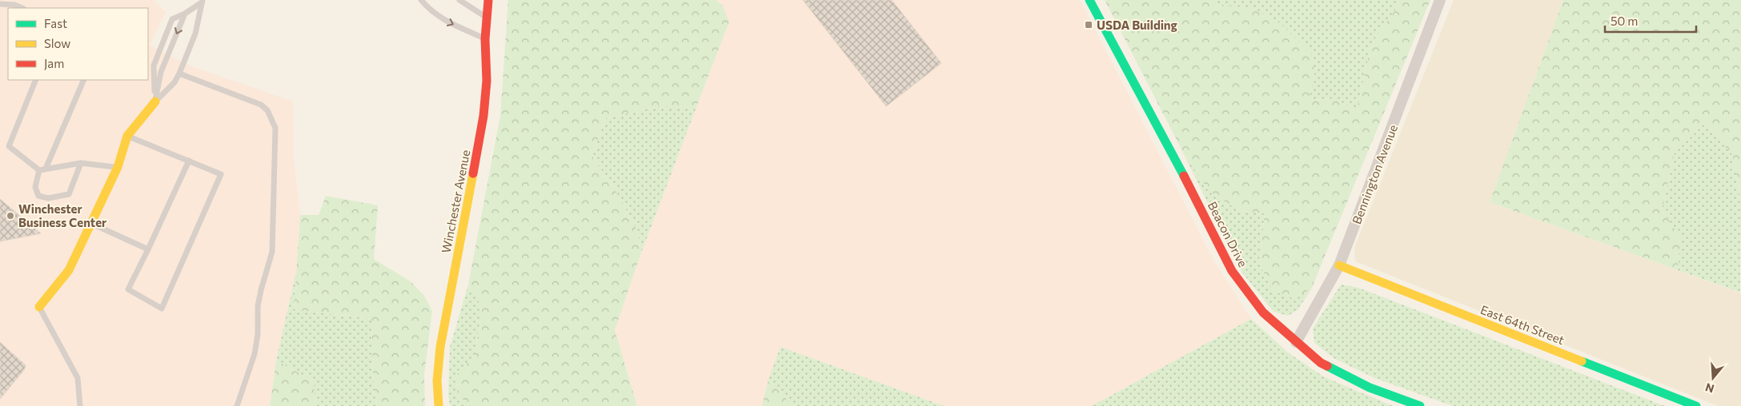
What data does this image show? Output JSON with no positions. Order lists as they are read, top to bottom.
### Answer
{
  "streets": {
    "street": [
      "Bennington Avenue",
      "Winchester Avenue",
      "Beacon Drive",
      "East 64th Street"
    ]
  },
  "crossings": [
    ["Bennington Avenue", "Beacon Drive"],
    ["Bennington Avenue", "East 64th Street"]
  ],
  "places": {
    "transit": ["USDA Building"],
    "other": ["Winchester Business Center"]
  },
  "legend": ["Fast", "Slow", "Jam"],
  "scale_bar": "50 m",
  "north": "bottom"
}
